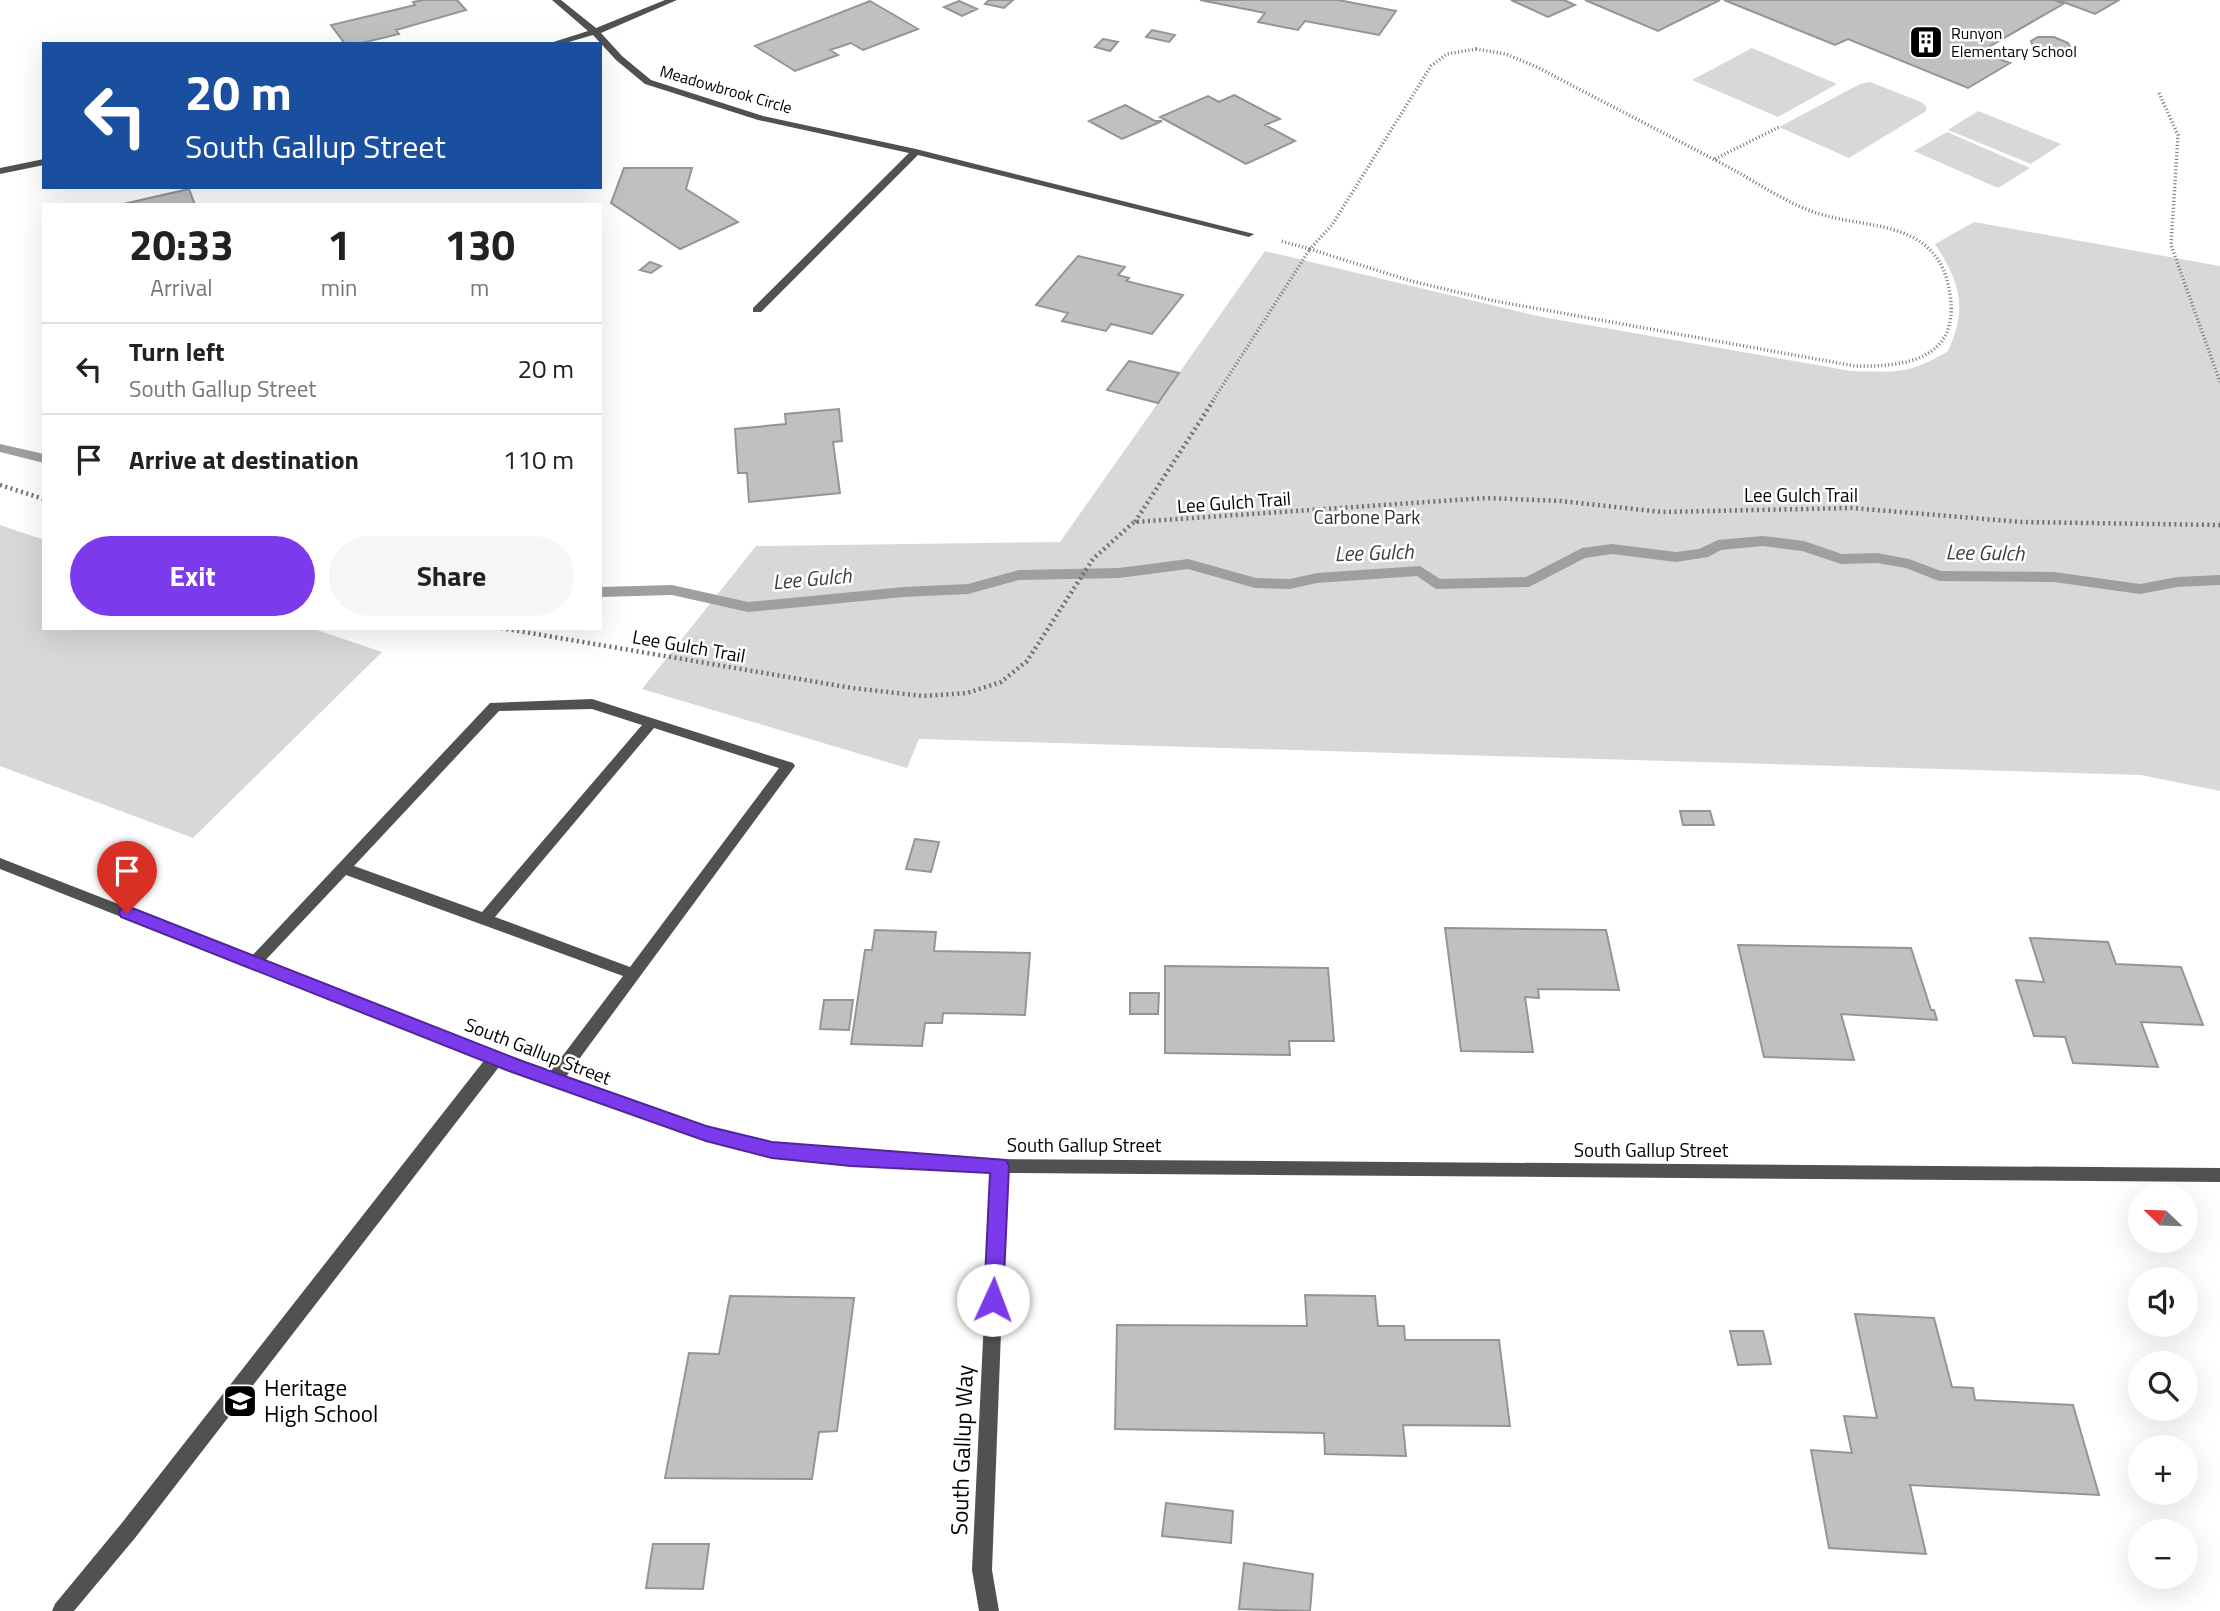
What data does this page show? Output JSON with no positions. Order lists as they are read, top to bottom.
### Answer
{
  "streets": {
    "street": ["Meadowbrook Circle", "South Gallup Street", "South Gallup Way"],
    "path": ["Lee Gulch Trail"]
  },
  "crossings": [
    ["South Gallup Street", "South Gallup Way"]
  ],
  "water": ["Lee Gulch"],
  "parks": ["Carbone Park"],
  "places": {
    "building": ["Runyon Elementary School"],
    "school or university": ["Heritage High School"]
  },
  "north": "top left",
  "page": {
    "turn": ["20 m", "South Gallup Street"],
    "eta": [
      "20:33",
      "Arrival",
      "1",
      "min",
      "130",
      "m"
    ],
    "list": [
      {
        "name": "Turn left",
        "note": "South Gallup Street",
        "value": "20 m"
      },
      {
        "name": "Arrive at destination",
        "value": "110 m"
      }
    ],
    "buttons": ["Exit", "Share"],
    "map_buttons": ["+", "−"]
  }
}
